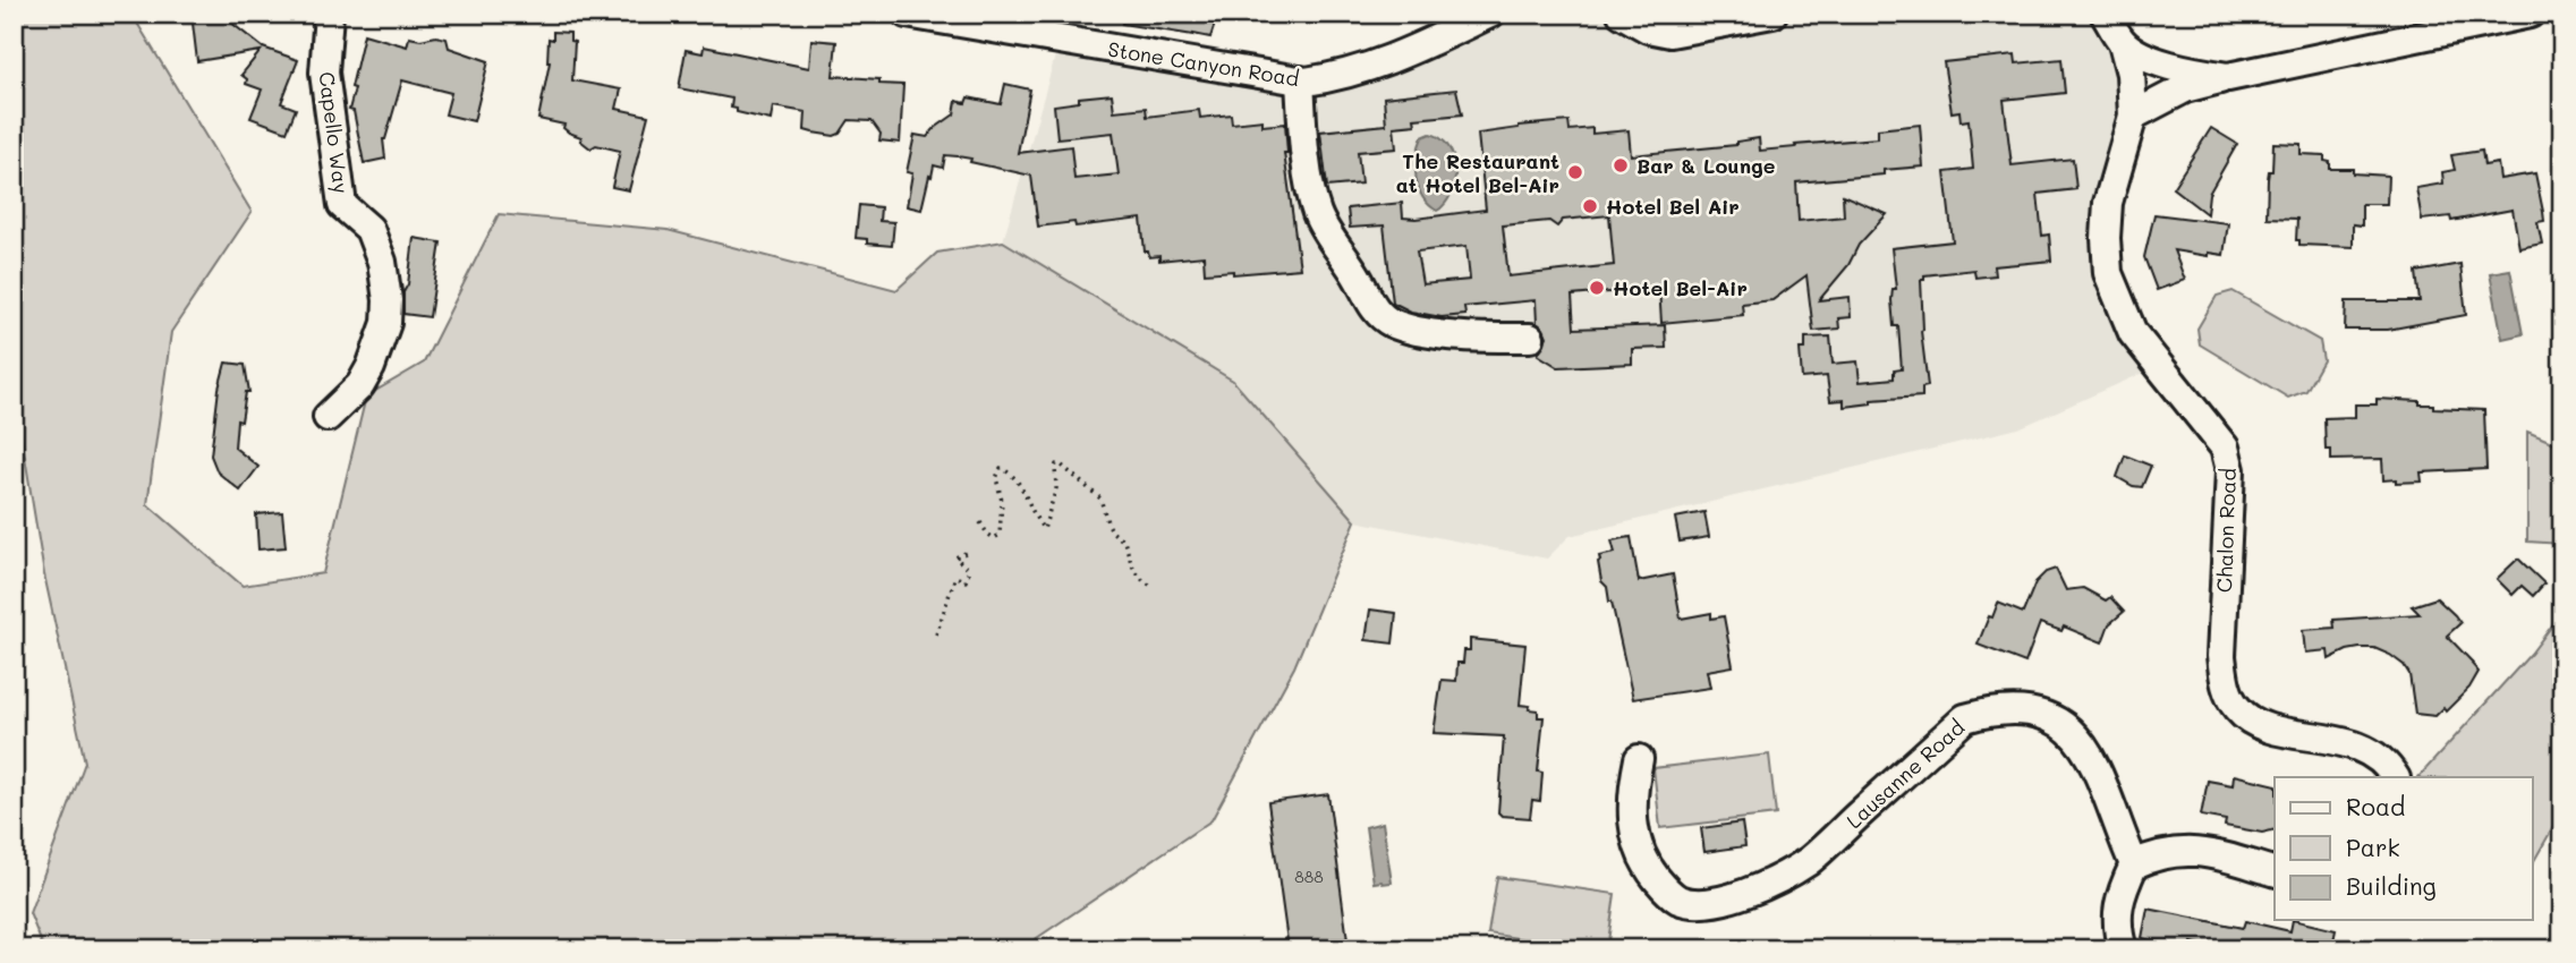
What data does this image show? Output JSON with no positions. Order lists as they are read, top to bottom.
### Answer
{
  "streets": {
    "street": [
      "Stone Canyon Road",
      "Capello Way",
      "Chalon Road",
      "Lausanne Road"
    ]
  },
  "places": [
    "Bar & Lounge",
    "The Restaurant at Hotel Bel-Air",
    "Hotel Bel Air",
    "Hotel Bel-Air"
  ],
  "house_numbers": ["888"],
  "legend": ["Road", "Park", "Building"]
}
